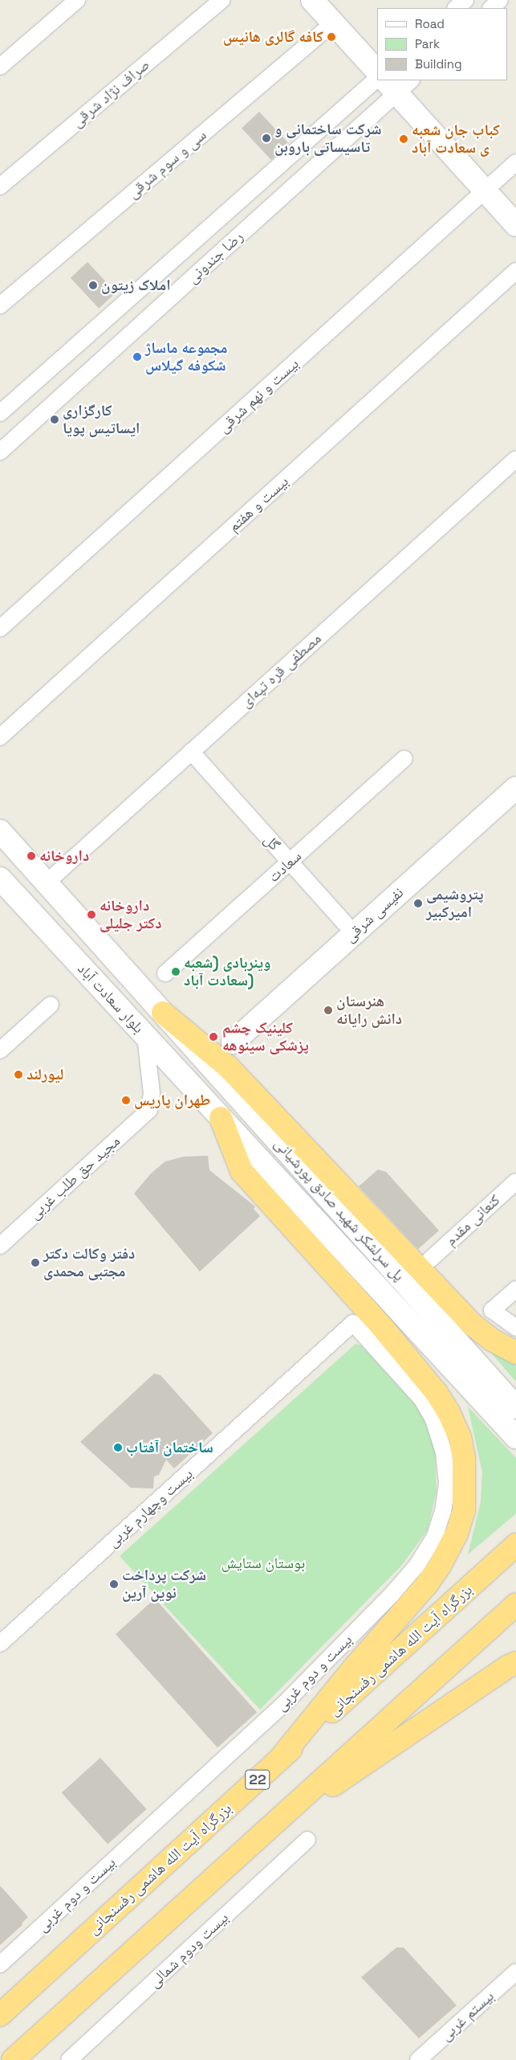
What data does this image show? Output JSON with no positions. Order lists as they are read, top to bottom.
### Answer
{
  "streets": {
    "highway": ["بزرگراه آیت الله هاشمی رفسنجانی", "22"],
    "main road": ["نفیسی شرقی", "بلوار سعادت آباد", "پل سرلشکر شهید صادق پورشیانی"],
    "street": [
      "صراف‌ نژاد شرقی",
      "سی و سوم شرقی",
      "رضا جندونی",
      "بیست و نهم شرقی",
      "بیست و هفتم",
      "مصطفی قره تپه‌ای",
      "گل",
      "سعادت",
      "مجید حق طلب غربی",
      "کنعانی مقدم",
      "بیست وچهارم غربی",
      "بیست و دوم غربی",
      "بیست ودوم شمالی",
      "بیستم غربی"
    ]
  },
  "crossings": [
    ["مصطفی قره تپه‌ای", "گل"],
    ["مصطفی قره تپه‌ای", "بلوار سعادت آباد"],
    ["گل", "سعادت"],
    ["گل", "نفیسی شرقی"],
    ["بلوار سعادت آباد", "مجید حق طلب غربی"],
    ["بلوار سعادت آباد", "پل سرلشکر شهید صادق پورشیانی"],
    ["بیست وچهارم غربی", "بیست و دوم غربی"]
  ],
  "parks": ["بوستان ستایش"],
  "places": [
    "کافه گالری هانیس",
    "شرکت ساختمانی و تاسیساتی باروبن",
    "کباب جان شعبه ی سعادت آباد",
    "املاک زیتون",
    "مجموعه ماساژ شکوفه گیلاس",
    "کارگزاری ایساتیس پویا",
    "داروخانه",
    "پتروشیمی امیرکبیر",
    "داروخانه دکتر جلیلی",
    "وینربادی (شعبه سعادت آباد)",
    "هنرستان دانش رایانه",
    "کلینیک چشم پزشکی سینوهه",
    "لیورلند",
    "طهران پاریس",
    "دفتر وکالت دکتر مجتبی محمدی",
    "ساختمان آفتاب",
    "شرکت پرداخت نوین آرین"
  ],
  "legend": ["Road", "Park", "Building"]
}
